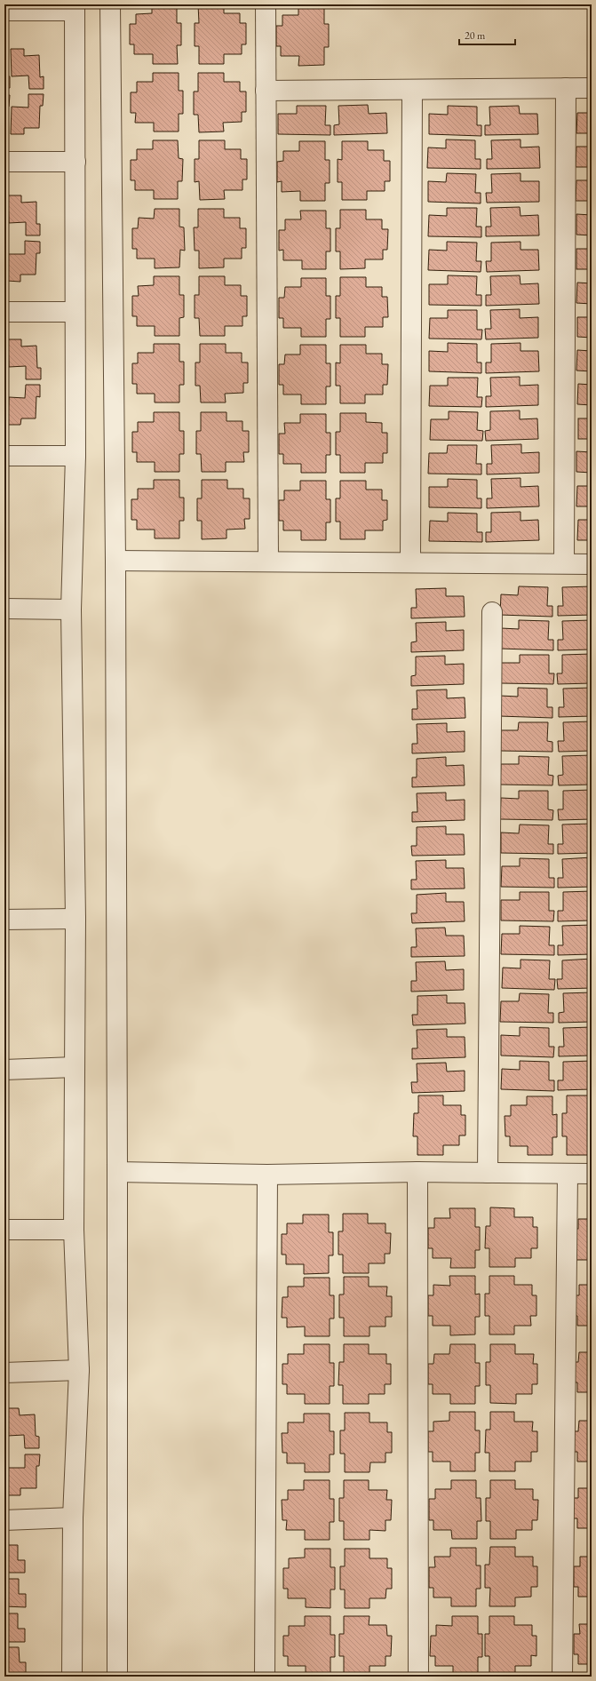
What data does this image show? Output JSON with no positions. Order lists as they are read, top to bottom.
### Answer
{
  "scale_bar": "20 m"
}
